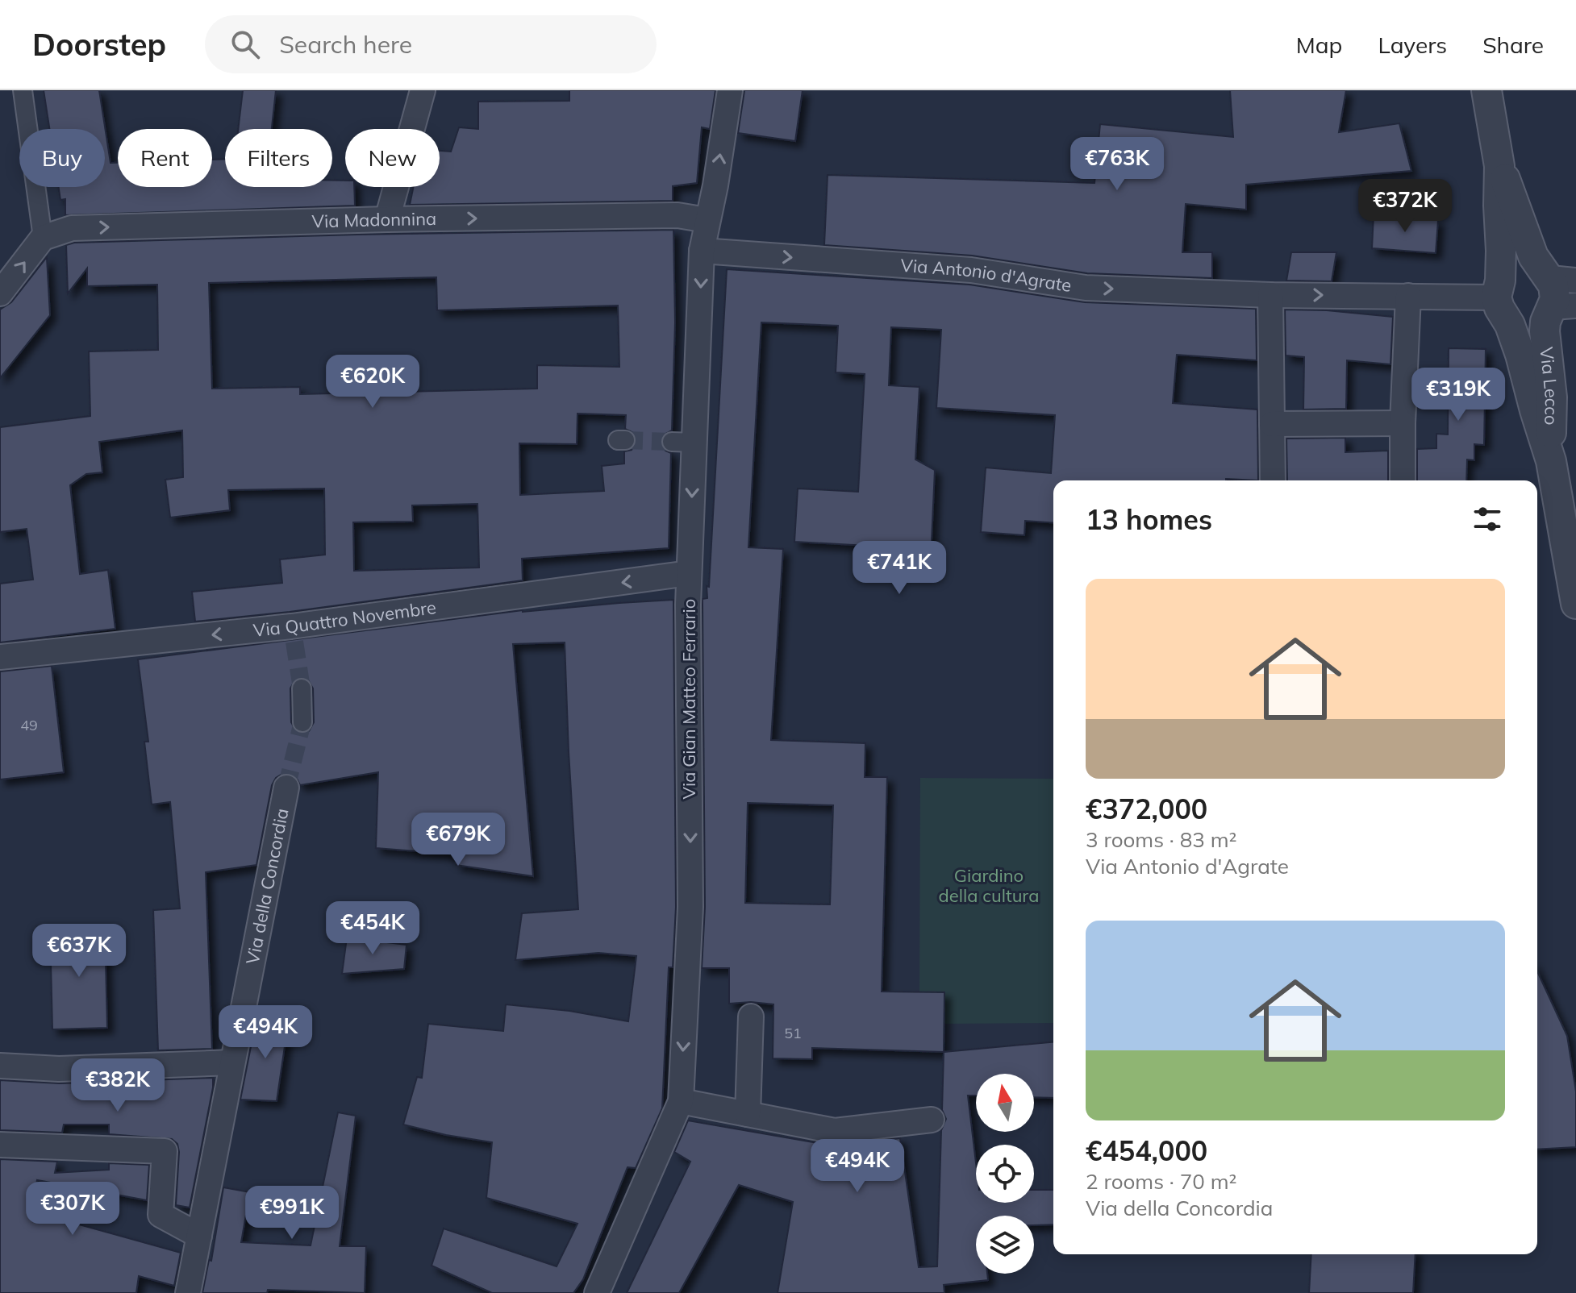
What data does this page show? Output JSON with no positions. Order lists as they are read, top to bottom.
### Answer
{
  "streets": {
    "street": [
      "Via Madonnina",
      "Via Antonio d'Agrate",
      "Via Lecco",
      "Via Quattro Novembre",
      "Via Gian Matteo Ferrario",
      "Via della Concordia"
    ]
  },
  "crossings": [
    ["Via Madonnina", "Via Gian Matteo Ferrario"],
    ["Via Antonio d'Agrate", "Via Lecco"],
    ["Via Antonio d'Agrate", "Via Gian Matteo Ferrario"],
    ["Via Quattro Novembre", "Via Gian Matteo Ferrario"]
  ],
  "one_way": ["Via Madonnina", "Via Antonio d'Agrate", "Via Quattro Novembre"],
  "parks": ["Giardino della cultura"],
  "house_numbers": ["49", "51"],
  "north": "top",
  "page": {
    "header": "Doorstep",
    "search": "Search here",
    "nav": ["Map", "Layers", "Share"],
    "chip": [
      "Buy",
      "Rent",
      "Filters",
      "New"
    ],
    "price": [
      "€763K",
      "€372K",
      "€620K",
      "€319K",
      "€741K",
      "€679K",
      "€454K",
      "€637K",
      "€494K",
      "€382K",
      "€494K",
      "€307K",
      "€991K"
    ],
    "heading": "13 homes",
    "list": [
      {
        "name": "€372,000",
        "note": "3 rooms · 83 m² · Via Antonio d'Agrate"
      },
      {
        "name": "€454,000",
        "note": "2 rooms · 70 m² · Via della Concordia"
      }
    ]
  }
}
